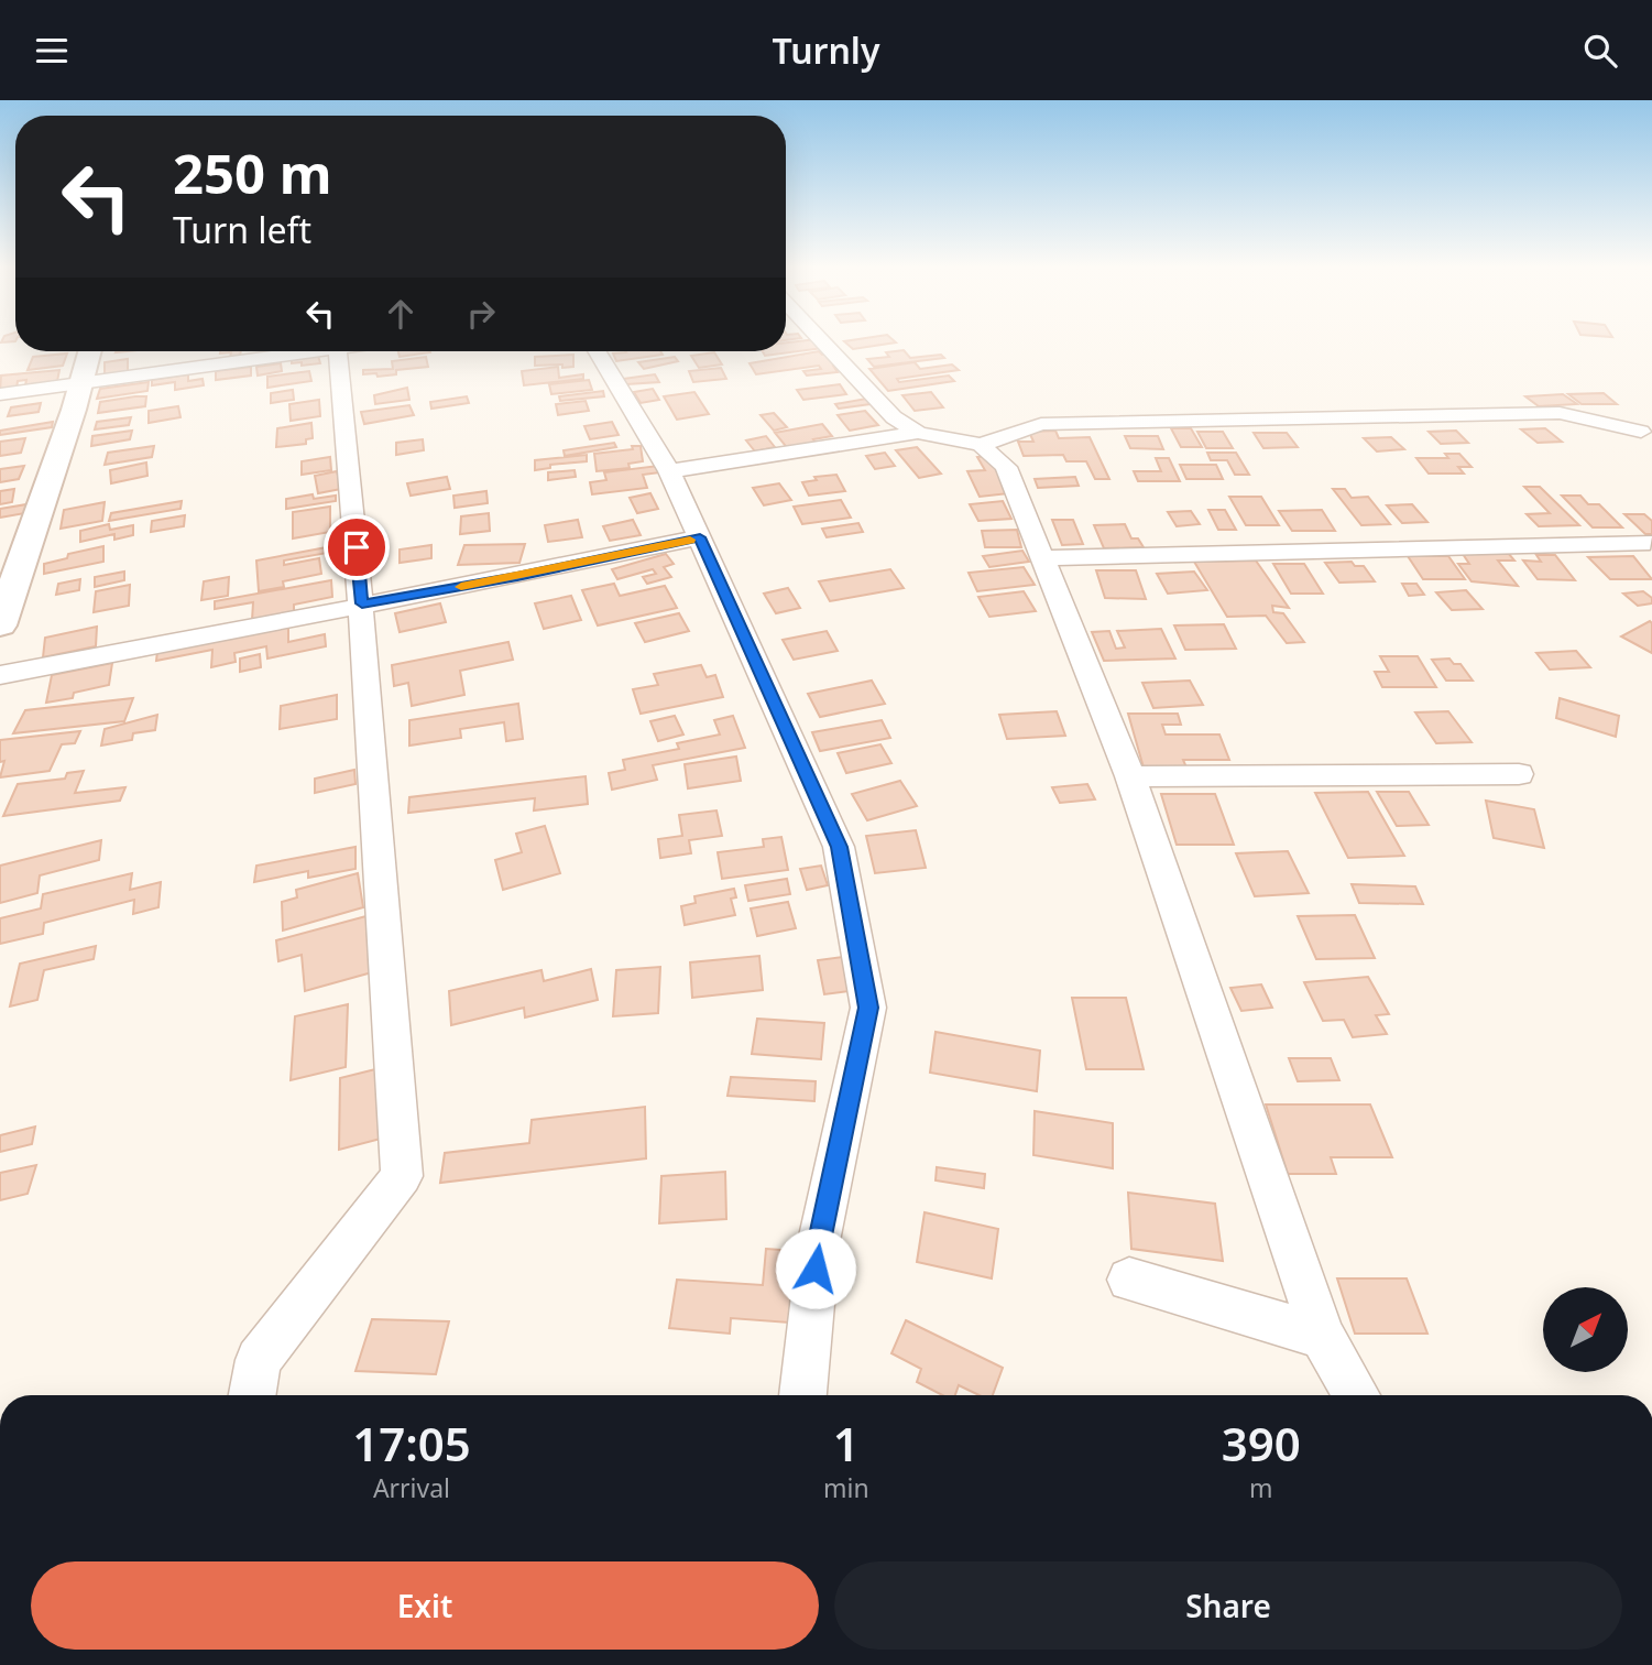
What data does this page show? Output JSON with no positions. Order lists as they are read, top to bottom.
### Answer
{
  "north": "top right",
  "page": {
    "header": "Turnly",
    "turn": ["250 m", "Turn left"],
    "eta": [
      "17:05",
      "Arrival",
      "1",
      "min",
      "390",
      "m"
    ],
    "buttons": ["Exit", "Share"]
  }
}
